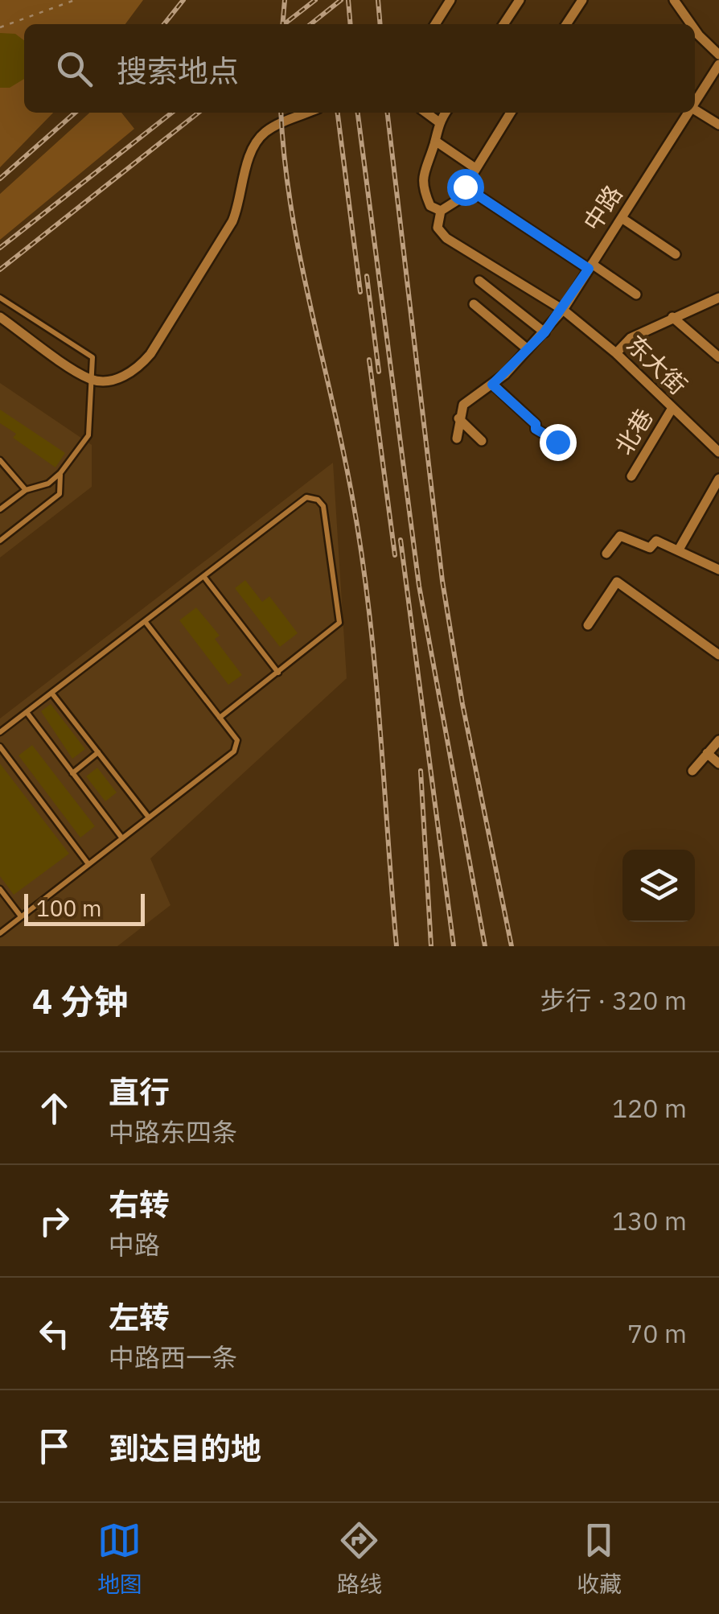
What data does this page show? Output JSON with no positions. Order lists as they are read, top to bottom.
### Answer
{
  "streets": {
    "street": ["中路", "东大街", "北巷"]
  },
  "crossings": [
    ["中路", "东大街"],
    ["东大街", "北巷"]
  ],
  "scale_bar": "100 m",
  "page": {
    "search": "搜索地点",
    "scale": "100 m",
    "heading": ["4 分钟", "步行 · 320 m"],
    "list": [
      ["直行", "中路东四条", "120 m"],
      ["右转", "中路", "130 m"],
      ["左转", "中路西一条", "70 m"],
      "到达目的地"
    ],
    "nav": ["地图", "路线", "收藏"]
  }
}
